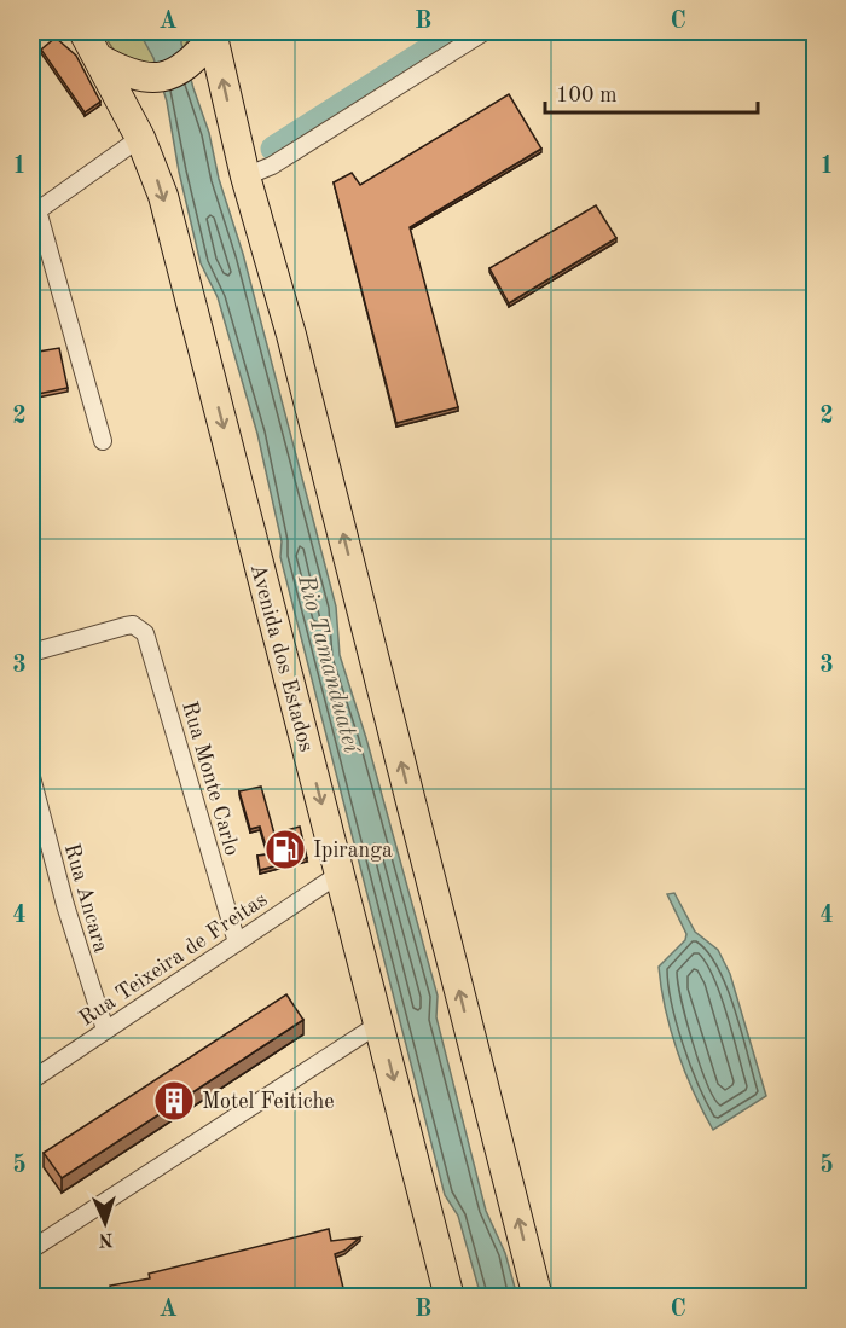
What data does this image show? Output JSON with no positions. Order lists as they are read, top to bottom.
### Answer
{
  "streets": {
    "highway": ["Avenida dos Estados"],
    "street": ["Rua Monte Carlo", "Rua Ancara", "Rua Teixeira de Freitas"]
  },
  "crossings": [
    ["Avenida dos Estados", "Rua Teixeira de Freitas"],
    ["Rua Monte Carlo", "Rua Teixeira de Freitas"],
    ["Rua Ancara", "Rua Teixeira de Freitas"]
  ],
  "water": ["Rio Tamanduateí"],
  "places": {
    "fuel station": ["Ipiranga"],
    "building": ["Motel Feitiche"]
  },
  "scale_bar": "100 m",
  "north": "bottom",
  "grid": {
    "columns": ["A", "B", "C"],
    "rows": [
      "1",
      "2",
      "3",
      "4",
      "5"
    ]
  }
}
